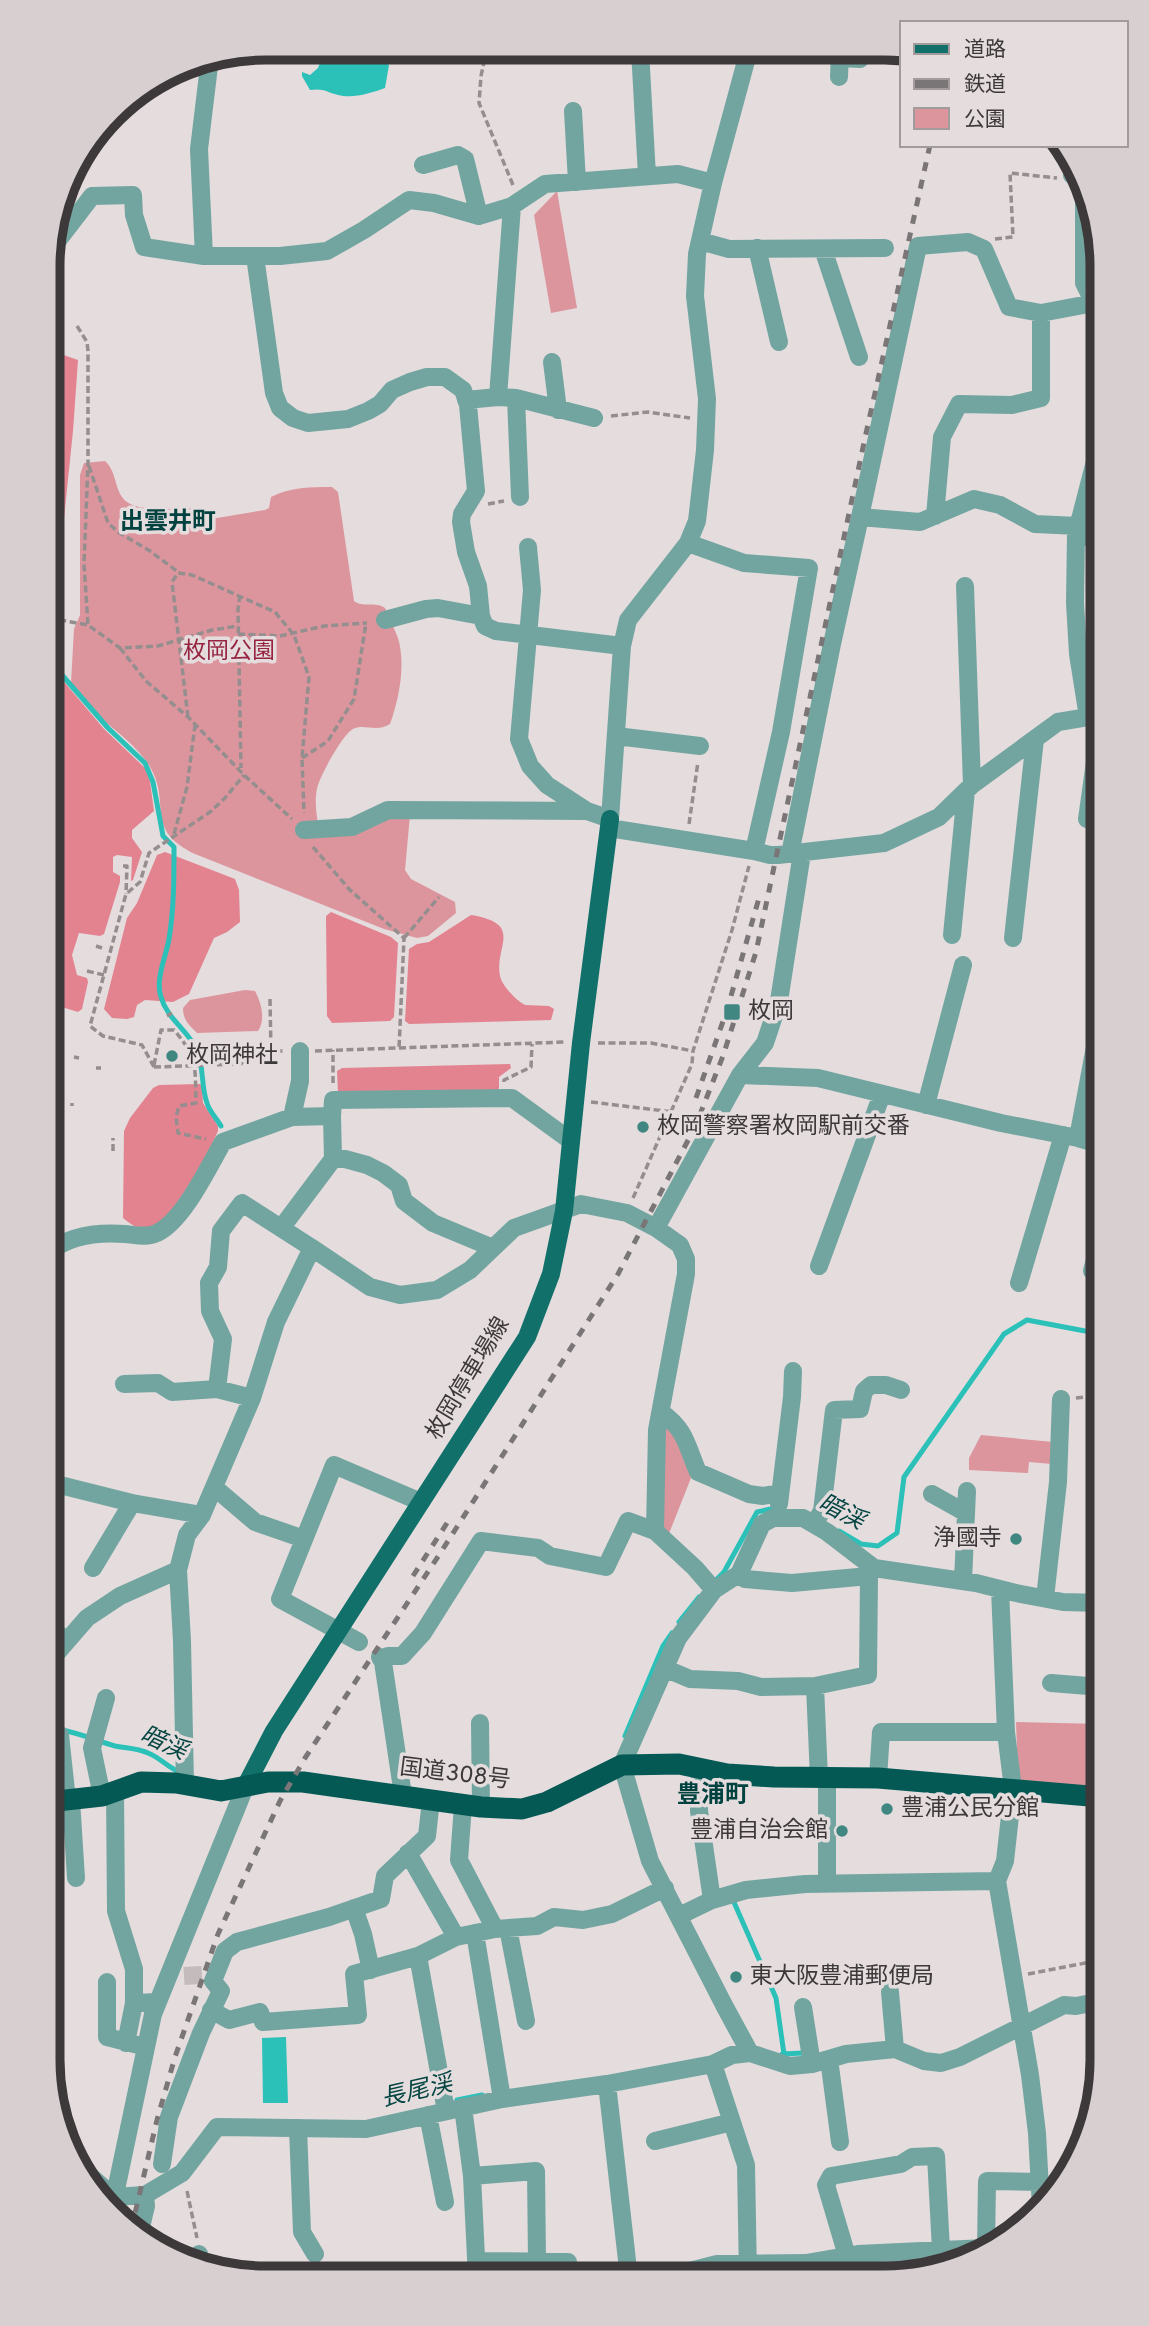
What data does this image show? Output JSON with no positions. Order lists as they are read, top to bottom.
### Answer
{
  "streets": {
    "highway": ["国道308号"],
    "main road": ["枚岡停車場線"]
  },
  "crossings": [
    ["枚岡停車場線", "国道308号"]
  ],
  "districts": ["出雲井町", "豊浦町"],
  "water": ["暗渓", "長尾渓"],
  "parks": ["枚岡公園"],
  "places": {
    "transit": ["枚岡"],
    "other": [
      "枚岡神社",
      "枚岡警察署枚岡駅前交番",
      "浄國寺",
      "豊浦公民分館",
      "豊浦自治会館",
      "東大阪豊浦郵便局"
    ]
  },
  "legend": ["道路", "鉄道", "公園"]
}
